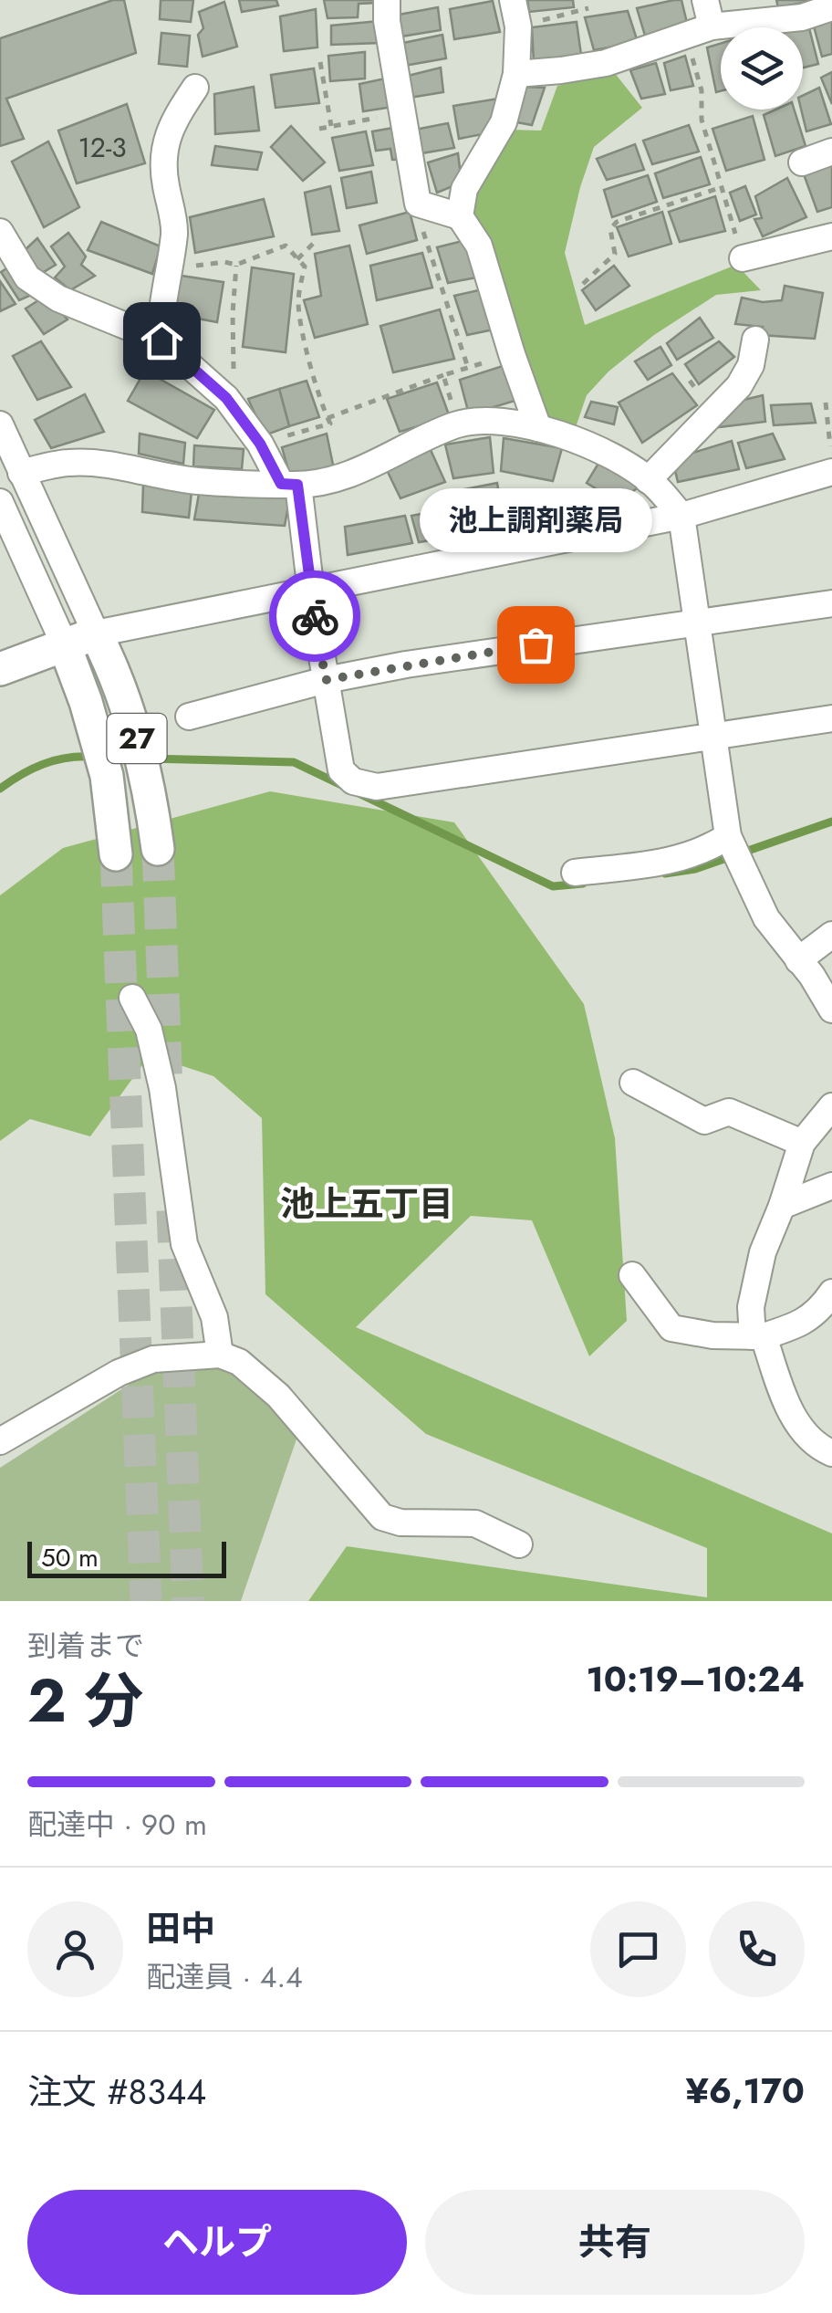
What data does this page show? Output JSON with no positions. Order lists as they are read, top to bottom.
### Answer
{
  "streets": {
    "main road": ["27"]
  },
  "districts": ["池上五丁目"],
  "places": ["池上調剤薬局"],
  "house_numbers": ["12-3"],
  "scale_bar": "50 m",
  "page": {
    "bubble": "池上調剤薬局",
    "scale": "50 m",
    "heading": ["2 分", "到着まで", "10:19–10:24"],
    "panel": [
      "田中",
      "配達員 · 4.4",
      "注文 #8344",
      "¥6,170"
    ],
    "bar": "配達中 · 90 m",
    "buttons": ["ヘルプ", "共有"]
  }
}
